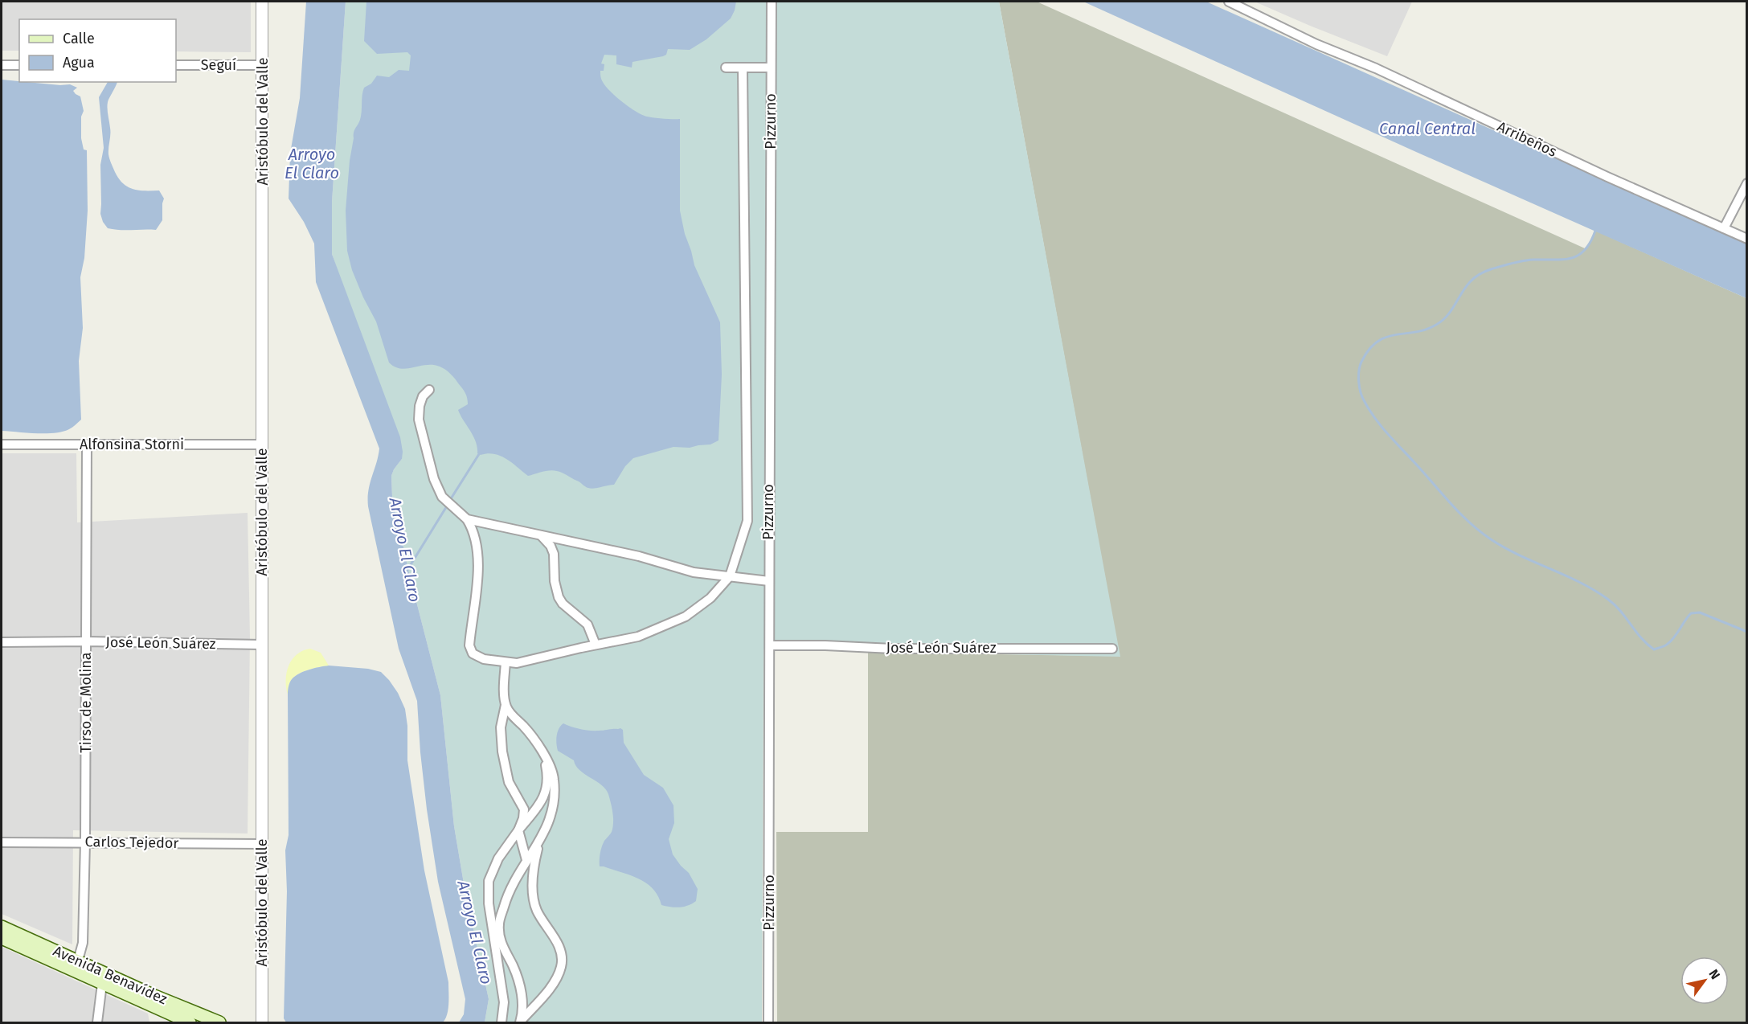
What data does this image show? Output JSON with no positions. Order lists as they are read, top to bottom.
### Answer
{
  "streets": {
    "main road": ["Avenida Benavídez"],
    "street": [
      "Seguí",
      "Aristóbulo del Valle",
      "Pizzurno",
      "Arribeños",
      "Alfonsina Storni",
      "José León Suárez",
      "Tirso de Molina",
      "Carlos Tejedor"
    ]
  },
  "crossings": [
    ["Seguí", "Aristóbulo del Valle"],
    ["Aristóbulo del Valle", "Alfonsina Storni"],
    ["Aristóbulo del Valle", "José León Suárez"],
    ["Aristóbulo del Valle", "Carlos Tejedor"],
    ["Pizzurno", "José León Suárez"],
    ["Alfonsina Storni", "Tirso de Molina"],
    ["José León Suárez", "Tirso de Molina"],
    ["Tirso de Molina", "Carlos Tejedor"],
    ["Tirso de Molina", "Avenida Benavídez"]
  ],
  "water": ["Canal Central", "Arroyo El Claro"],
  "legend": ["Calle", "Agua"],
  "north": "top right"
}
